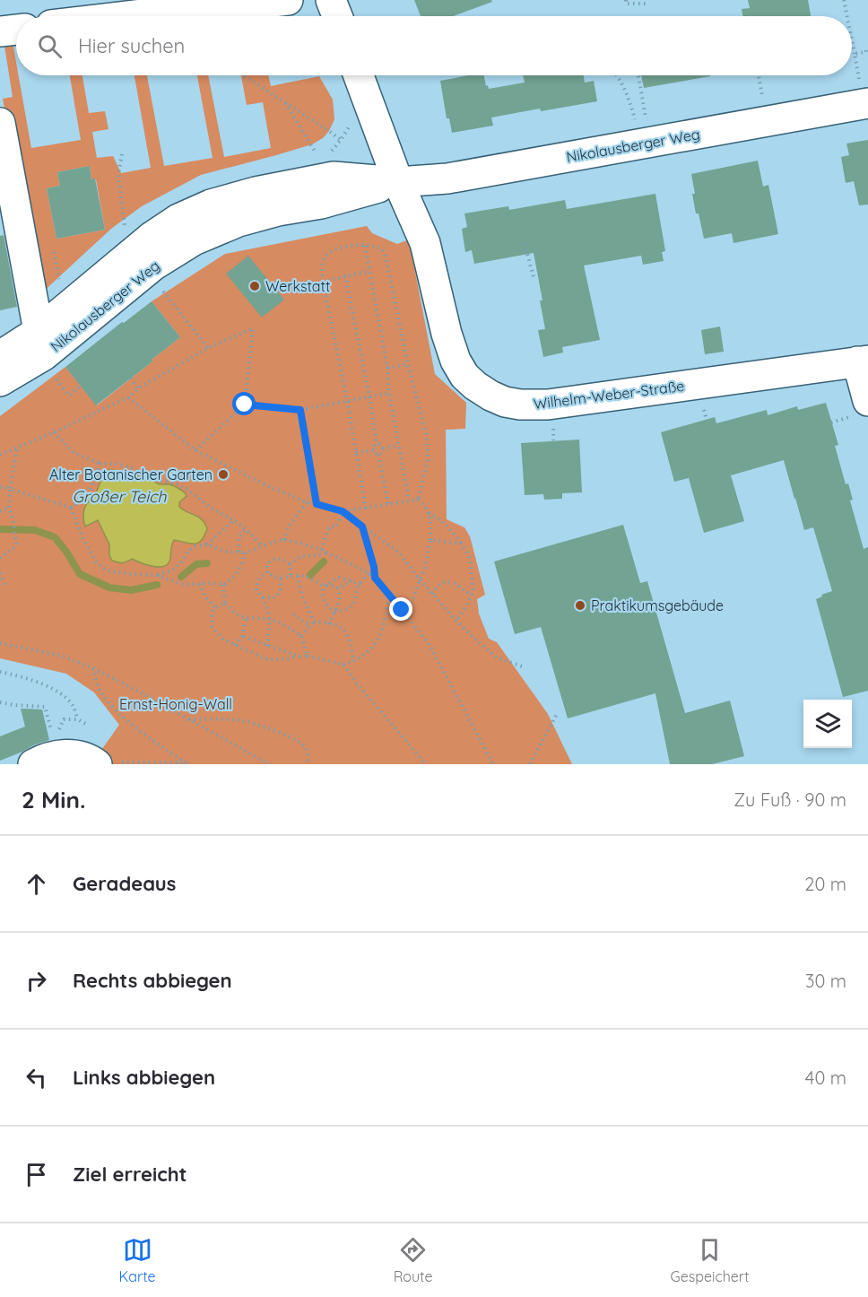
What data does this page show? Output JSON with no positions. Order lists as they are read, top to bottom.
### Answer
{
  "streets": {
    "street": ["Nikolausberger Weg", "Wilhelm-Weber-Straße"]
  },
  "crossings": [
    ["Nikolausberger Weg", "Wilhelm-Weber-Straße"]
  ],
  "water": ["Großer Teich"],
  "parks": ["Ernst-Honig-Wall"],
  "places": ["Werkstatt", "Alter Botanischer Garten", "Praktikumsgebäude"],
  "page": {
    "search": "Hier suchen",
    "heading": ["2 Min.", "Zu Fuß · 90 m"],
    "list": [
      ["Geradeaus", "20 m"],
      ["Rechts abbiegen", "30 m"],
      ["Links abbiegen", "40 m"],
      "Ziel erreicht"
    ],
    "nav": ["Karte", "Route", "Gespeichert"]
  }
}
